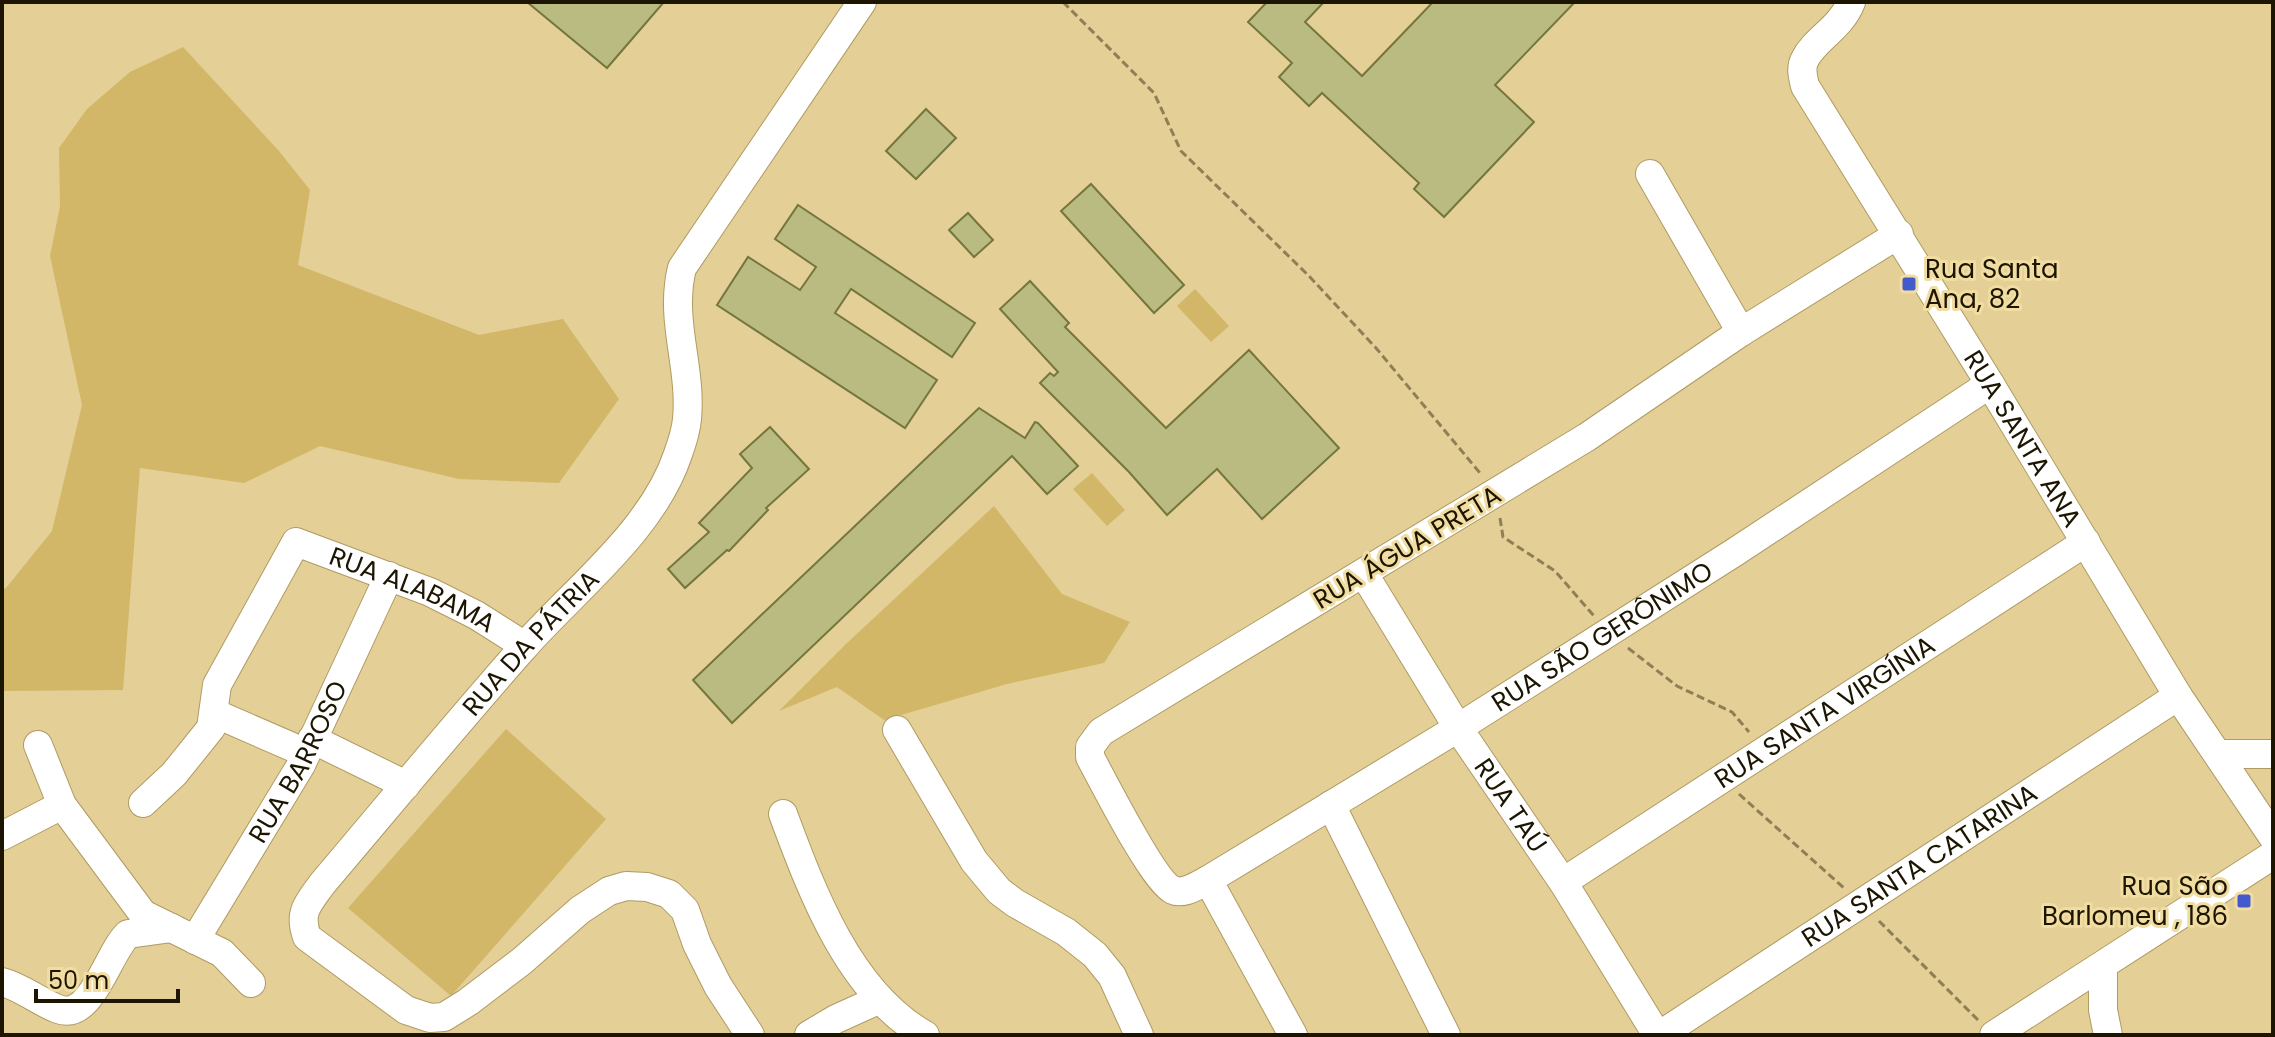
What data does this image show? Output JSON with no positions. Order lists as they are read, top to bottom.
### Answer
{
  "streets": {
    "street": [
      "RUA SANTA ANA",
      "RUA ÁGUA PRETA",
      "RUA ALABAMA",
      "RUA SÃO GERÔNIMO",
      "RUA DA PÁTRIA",
      "RUA SANTA VIRGÍNIA",
      "RUA BARROSO",
      "RUA TAÚ",
      "RUA SANTA CATARINA"
    ]
  },
  "crossings": [
    ["RUA SANTA ANA", "RUA ÁGUA PRETA"],
    ["RUA SANTA ANA", "RUA SÃO GERÔNIMO"],
    ["RUA SANTA ANA", "RUA SANTA VIRGÍNIA"],
    ["RUA SANTA ANA", "RUA SANTA CATARINA"],
    ["RUA ÁGUA PRETA", "RUA SÃO GERÔNIMO"],
    ["RUA ÁGUA PRETA", "RUA TAÚ"],
    ["RUA ALABAMA", "RUA DA PÁTRIA"],
    ["RUA ALABAMA", "RUA BARROSO"],
    ["RUA SÃO GERÔNIMO", "RUA TAÚ"],
    ["RUA SANTA VIRGÍNIA", "RUA TAÚ"],
    ["RUA TAÚ", "RUA SANTA CATARINA"]
  ],
  "places": {
    "transit": ["Rua Santa Ana, 82", "Rua São Barlomeu , 186"]
  },
  "scale_bar": "50 m"
}
